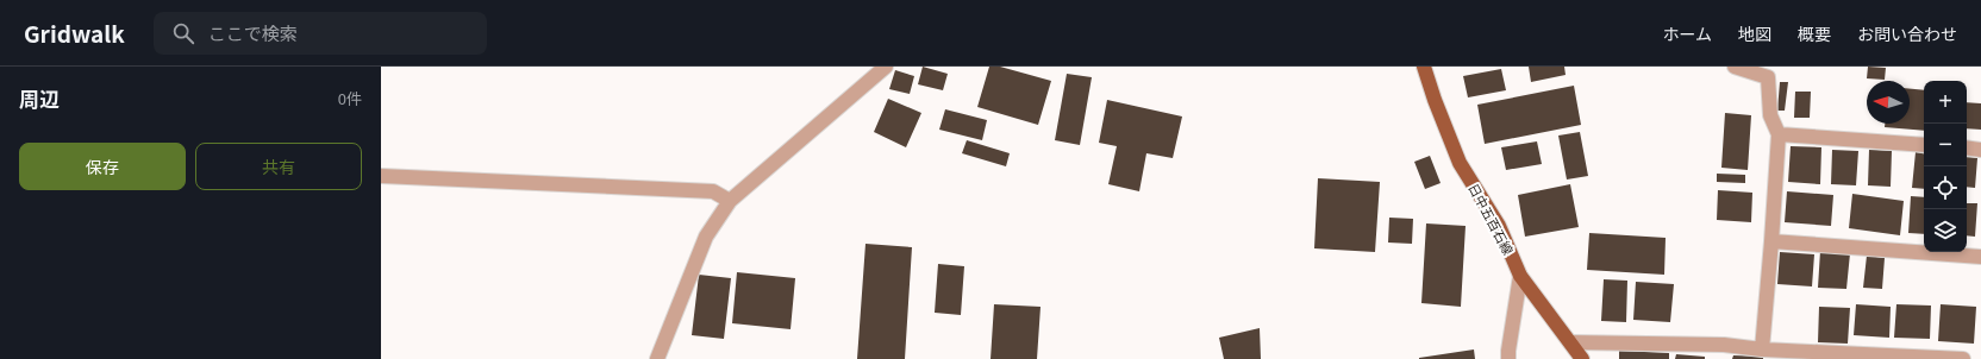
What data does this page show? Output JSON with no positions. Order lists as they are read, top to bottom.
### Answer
{
  "streets": {
    "main road": ["日中五百石線"]
  },
  "north": "left",
  "page": {
    "header": "Gridwalk",
    "search": "ここで検索",
    "nav": [
      "ホーム",
      "地図",
      "概要",
      "お問い合わせ"
    ],
    "heading": ["周辺", "0件"],
    "map_buttons": ["+", "−"],
    "buttons": ["保存", "共有"]
  }
}
